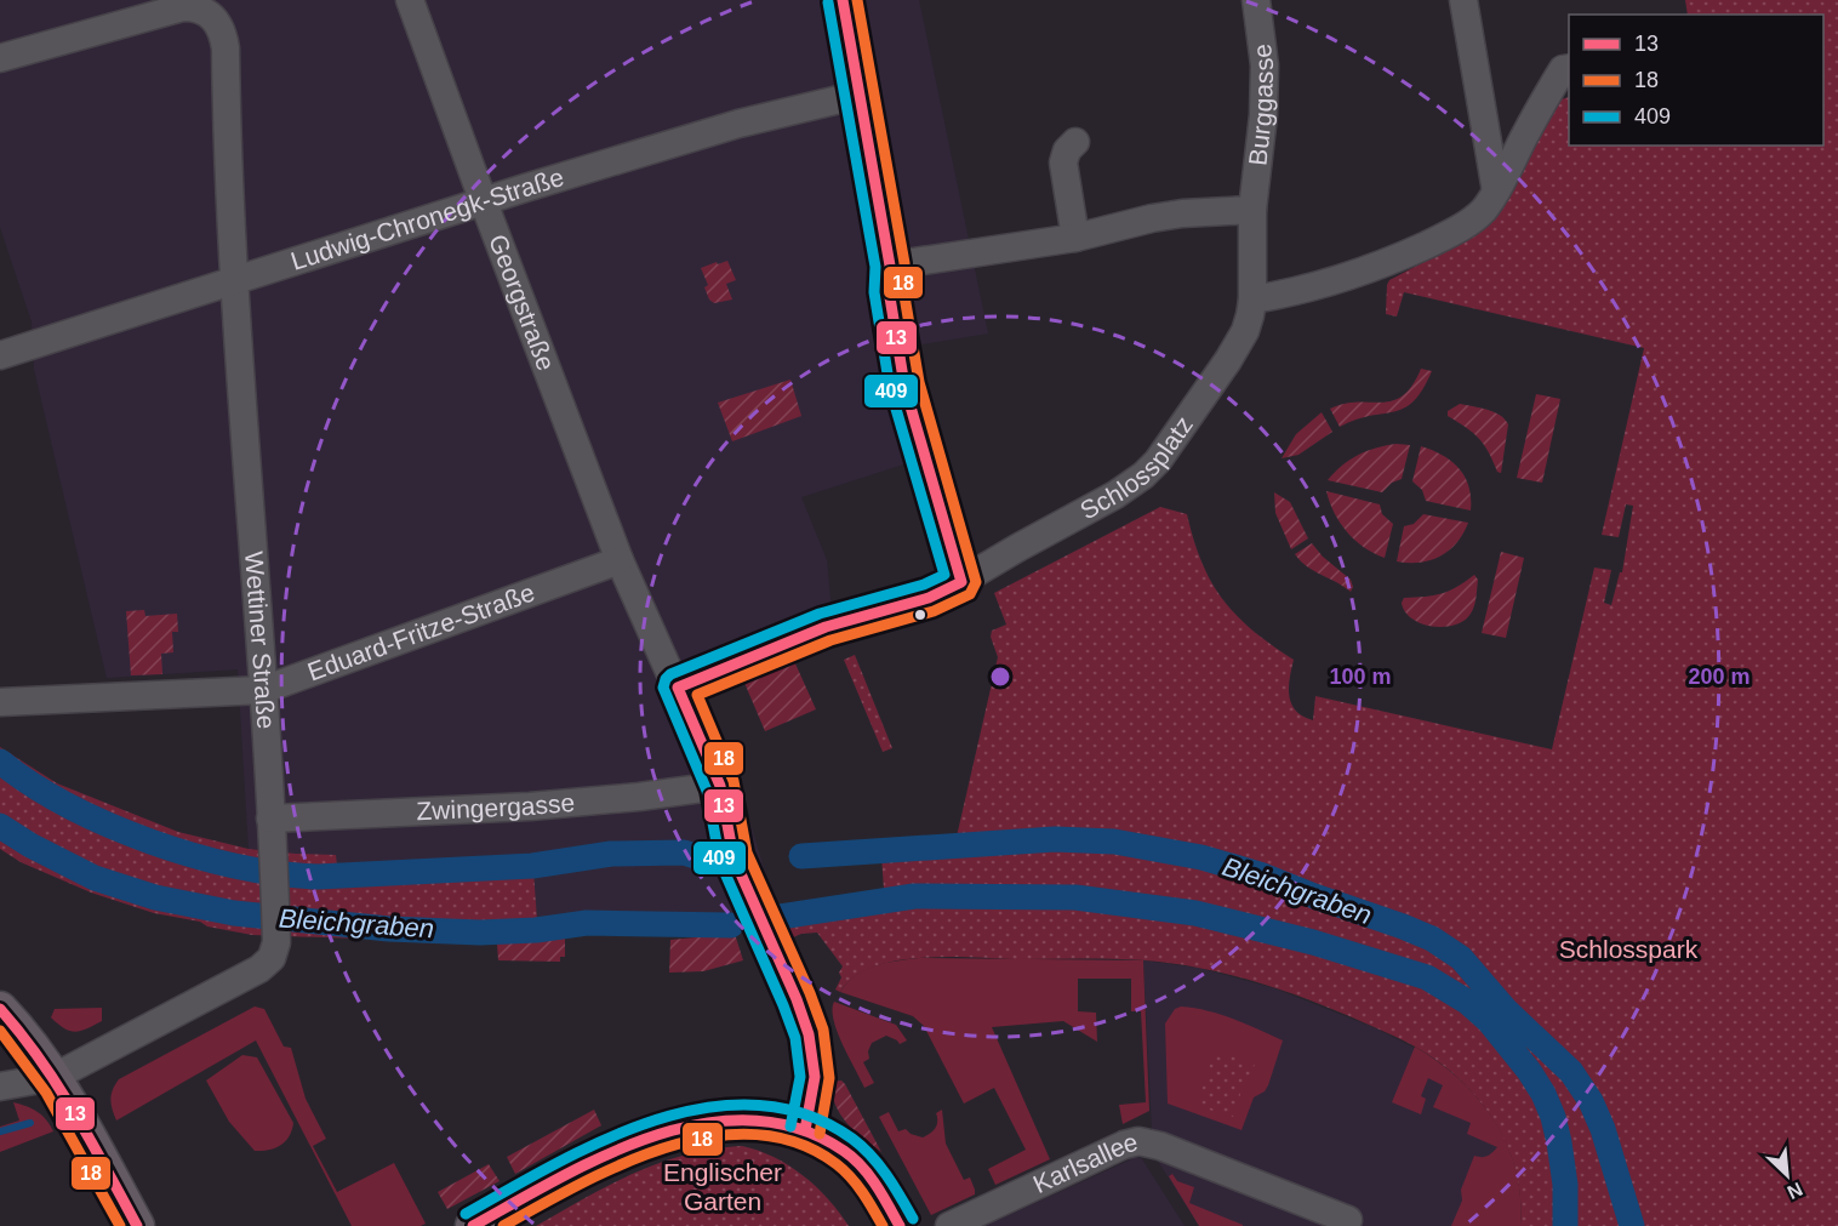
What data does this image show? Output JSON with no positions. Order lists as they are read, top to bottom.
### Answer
{
  "streets": {
    "street": [
      "Burggasse",
      "Ludwig-Chronegk-Straße",
      "Georgstraße",
      "Schlossplatz",
      "Eduard-Fritze-Straße",
      "Wettiner Straße",
      "Zwingergasse",
      "Karlsallee"
    ]
  },
  "crossings": [
    ["Burggasse", "Schlossplatz"],
    ["Ludwig-Chronegk-Straße", "Georgstraße"],
    ["Ludwig-Chronegk-Straße", "Wettiner Straße"],
    ["Georgstraße", "Schlossplatz"],
    ["Georgstraße", "Eduard-Fritze-Straße"],
    ["Georgstraße", "Zwingergasse"],
    ["Eduard-Fritze-Straße", "Wettiner Straße"],
    ["Wettiner Straße", "Zwingergasse"]
  ],
  "water": ["Bleichgraben"],
  "parks": ["Schlosspark", "Englischer Garten"],
  "lines": ["transit line 13", "transit line 18", "transit line 409"],
  "legend": ["13", "18", "409"],
  "north": "bottom right",
  "rings": ["100 m", "200 m"]
}
